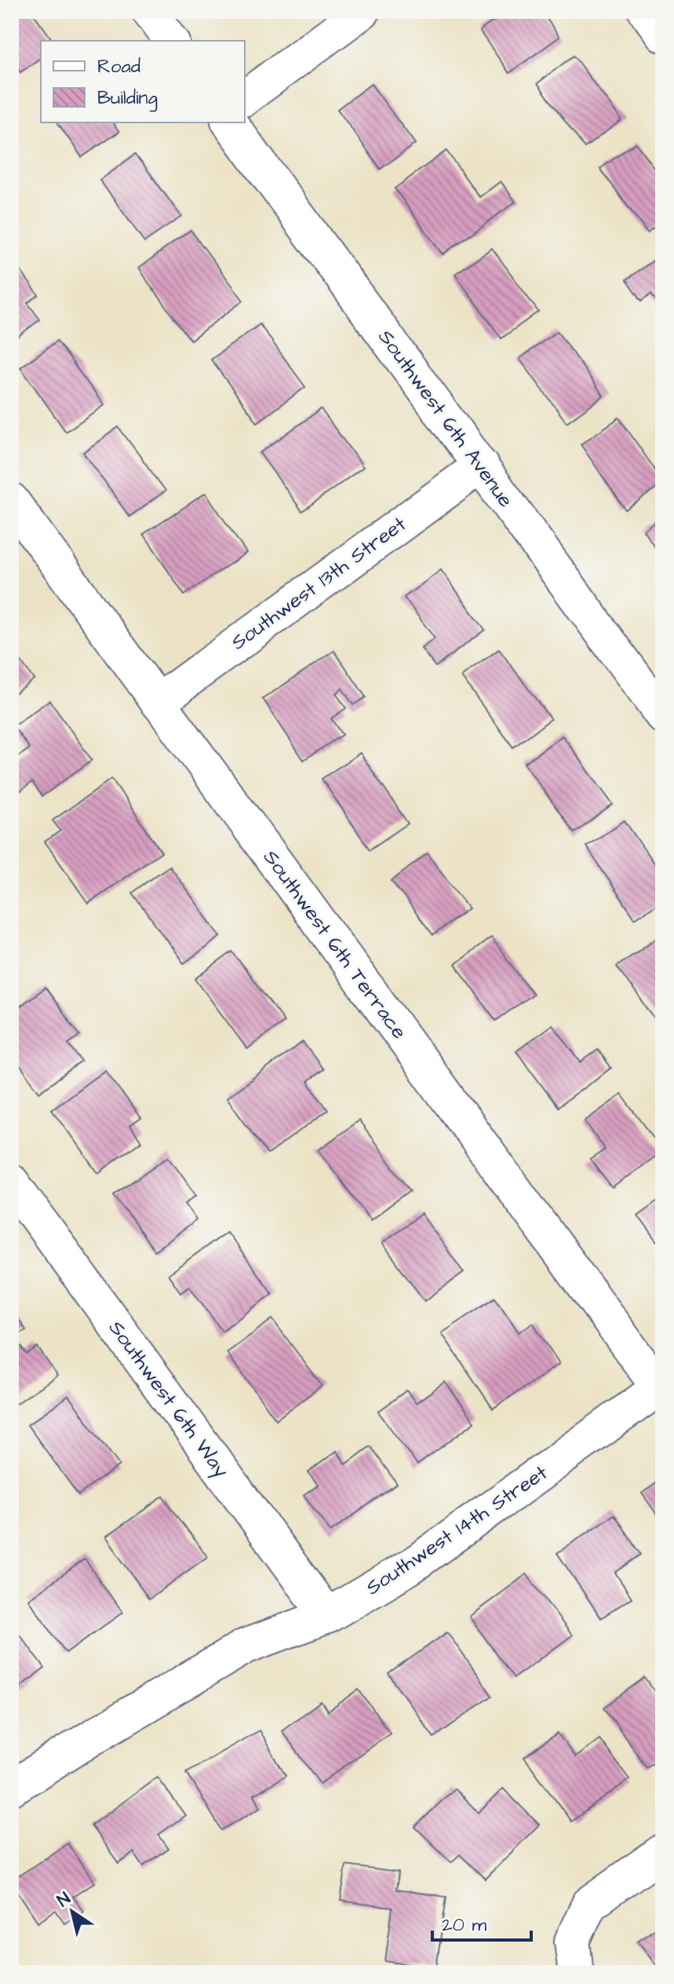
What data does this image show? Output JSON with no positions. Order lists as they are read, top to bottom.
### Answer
{
  "streets": {
    "street": [
      "Southwest 6th Avenue",
      "Southwest 13th Street",
      "Southwest 6th Terrace",
      "Southwest 6th Way",
      "Southwest 14th Street"
    ]
  },
  "crossings": [
    ["Southwest 6th Avenue", "Southwest 13th Street"],
    ["Southwest 13th Street", "Southwest 6th Terrace"],
    ["Southwest 6th Terrace", "Southwest 14th Street"],
    ["Southwest 6th Way", "Southwest 14th Street"]
  ],
  "legend": ["Road", "Building"],
  "scale_bar": "20 m",
  "north": "top left"
}
